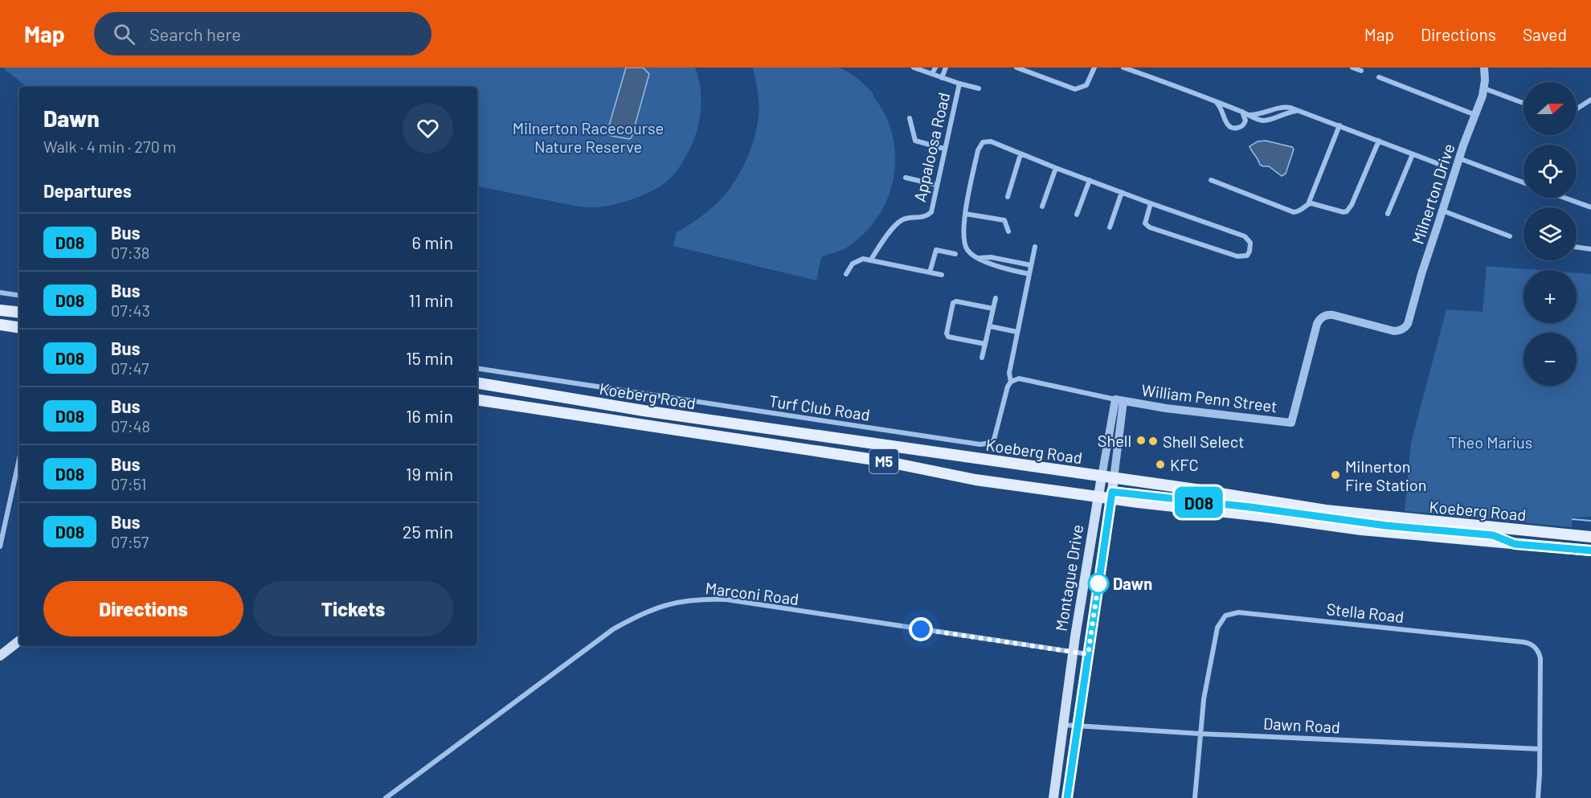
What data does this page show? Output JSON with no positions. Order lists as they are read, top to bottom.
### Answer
{
  "streets": {
    "main road": ["Koeberg Road", "M5", "Montague Drive"],
    "street": [
      "Appaloosa Road",
      "Milnerton Drive",
      "William Penn Street",
      "Turf Club Road",
      "Marconi Road",
      "Stella Road",
      "Dawn Road"
    ]
  },
  "crossings": [
    ["Milnerton Drive", "William Penn Street"],
    ["Koeberg Road", "Montague Drive"],
    ["Montague Drive", "Marconi Road"],
    ["Montague Drive", "Dawn Road"],
    ["Stella Road", "Dawn Road"]
  ],
  "parks": ["Milnerton Racecourse Nature Reserve", "Theo Marius"],
  "places": [
    "Shell",
    "Shell Select",
    "KFC",
    "Milnerton Fire Station",
    "Dawn"
  ],
  "lines": ["bus line D08"],
  "north": "right",
  "page": {
    "header": "Map",
    "search": "Search here",
    "nav": ["Map", "Directions", "Saved"],
    "on_map": "D08",
    "map_buttons": ["+", "−"],
    "heading": [
      ["Dawn", "Walk · 4 min · 270 m"],
      "Departures"
    ],
    "list": [
      {
        "mark": "D08",
        "name": "Bus",
        "note": "07:38",
        "value": "6 min"
      },
      {
        "mark": "D08",
        "name": "Bus",
        "note": "07:43",
        "value": "11 min"
      },
      {
        "mark": "D08",
        "name": "Bus",
        "note": "07:47",
        "value": "15 min"
      },
      {
        "mark": "D08",
        "name": "Bus",
        "note": "07:48",
        "value": "16 min"
      },
      {
        "mark": "D08",
        "name": "Bus",
        "note": "07:51",
        "value": "19 min"
      },
      {
        "mark": "D08",
        "name": "Bus",
        "note": "07:57",
        "value": "25 min"
      }
    ],
    "buttons": ["Directions", "Tickets"]
  }
}
